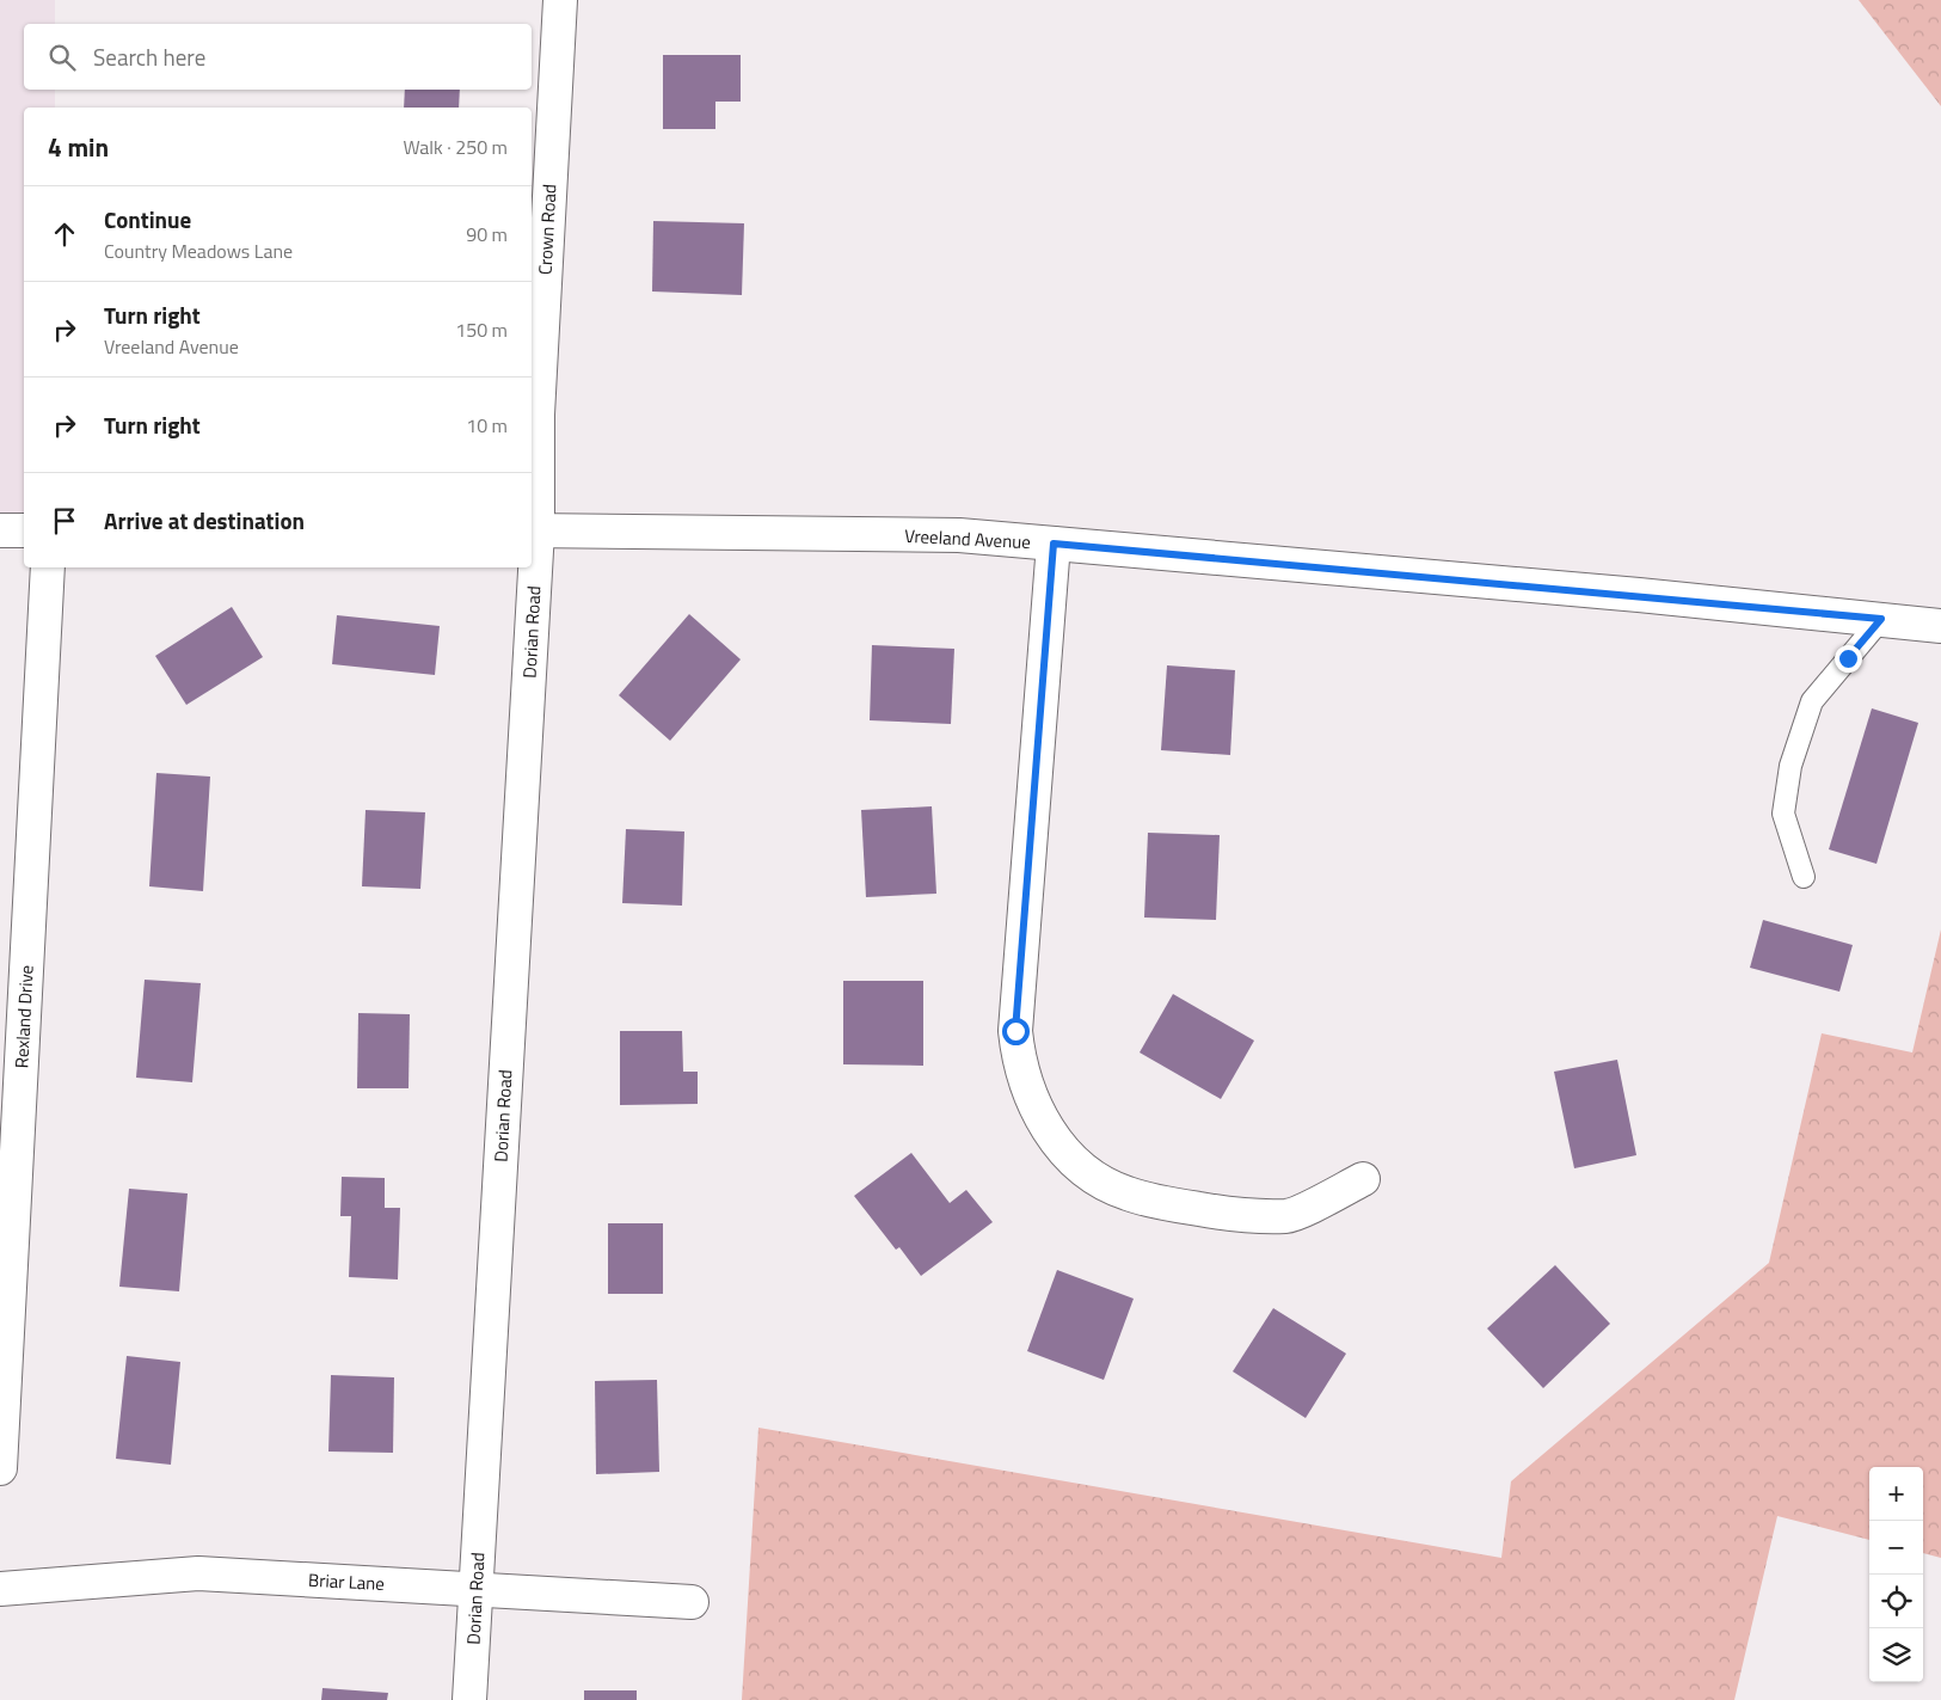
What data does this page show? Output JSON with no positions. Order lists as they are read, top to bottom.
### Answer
{
  "streets": {
    "street": [
      "Crown Road",
      "Vreeland Avenue",
      "Dorian Road",
      "Rexland Drive",
      "Briar Lane"
    ]
  },
  "crossings": [
    ["Crown Road", "Vreeland Avenue"],
    ["Crown Road", "Dorian Road"],
    ["Vreeland Avenue", "Dorian Road"],
    ["Dorian Road", "Briar Lane"]
  ],
  "page": {
    "search": "Search here",
    "heading": ["4 min", "Walk · 250 m"],
    "list": [
      ["Continue", "Country Meadows Lane", "90 m"],
      ["Turn right", "Vreeland Avenue", "150 m"],
      ["Turn right", "10 m"],
      "Arrive at destination"
    ],
    "map_buttons": ["+", "−"]
  }
}
